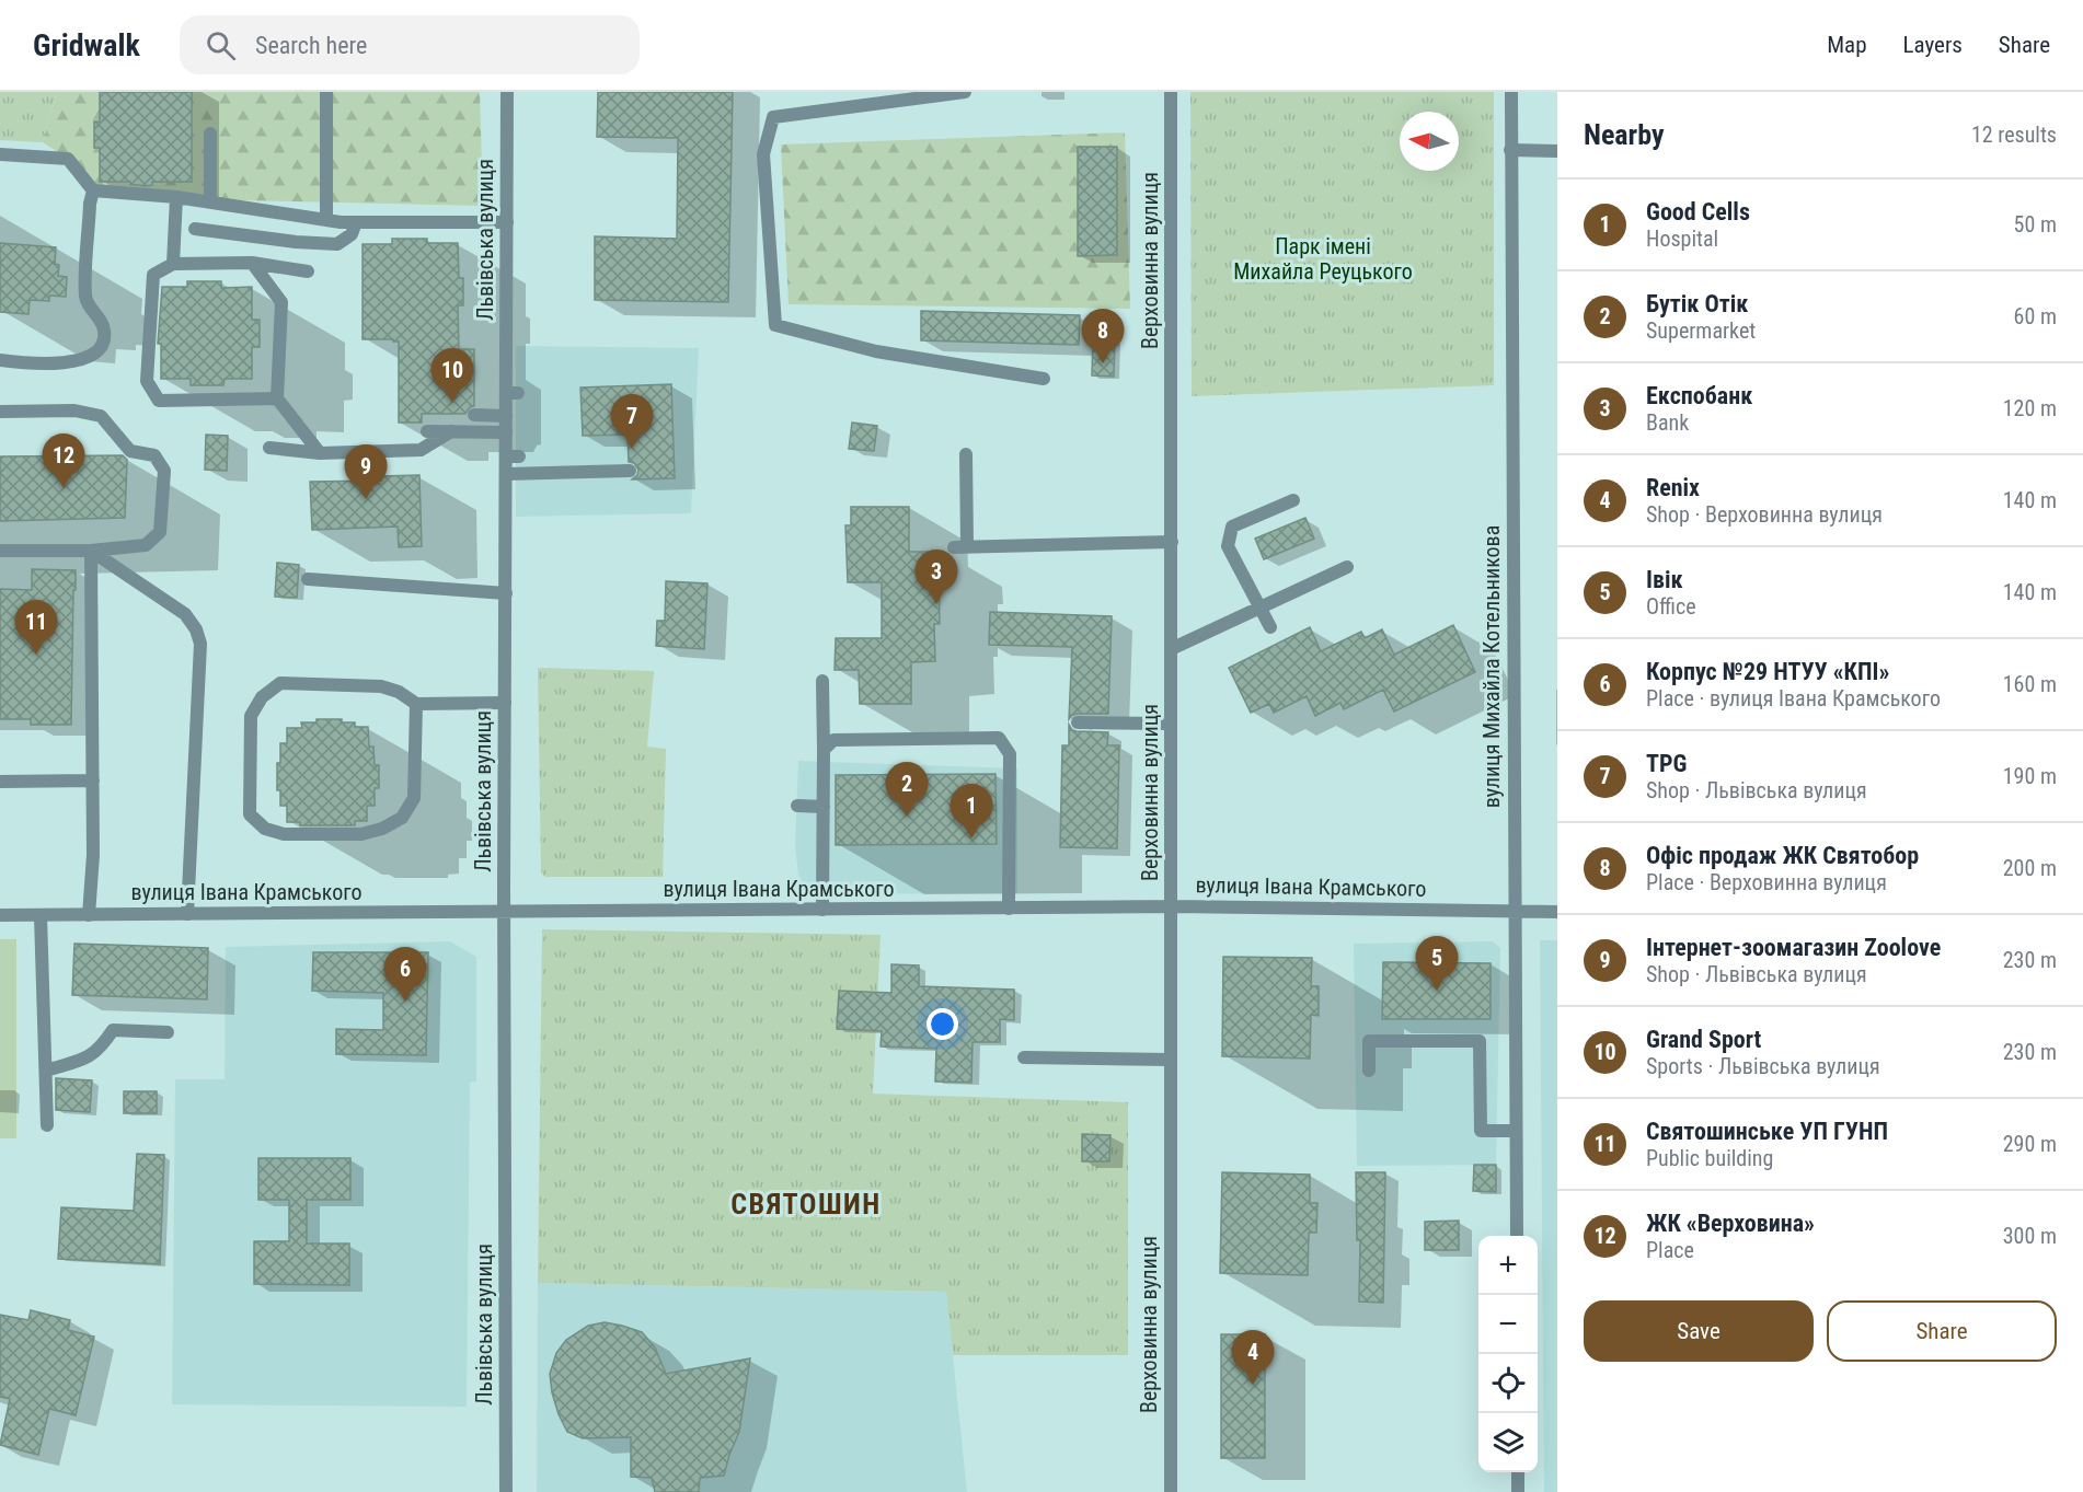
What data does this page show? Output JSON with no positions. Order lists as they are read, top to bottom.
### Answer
{
  "streets": {
    "street": [
      "Львівська вулиця",
      "Верховинна вулиця",
      "вулиця Михайла Котельникова",
      "вулиця Івана Крамського"
    ]
  },
  "crossings": [
    ["Львівська вулиця", "вулиця Івана Крамського"],
    ["Верховинна вулиця", "вулиця Івана Крамського"],
    ["вулиця Михайла Котельникова", "вулиця Івана Крамського"]
  ],
  "districts": ["СВЯТОШИН"],
  "parks": ["Парк імені Михайла Реуцького"],
  "north": "left",
  "page": {
    "header": "Gridwalk",
    "search": "Search here",
    "nav": ["Map", "Layers", "Share"],
    "heading": ["Nearby", "12 results"],
    "list": [
      {
        "mark": "1",
        "name": "Good Cells",
        "note": "Hospital",
        "value": "50 m"
      },
      {
        "mark": "2",
        "name": "Бутік Отік",
        "note": "Supermarket",
        "value": "60 m"
      },
      {
        "mark": "3",
        "name": "Експобанк",
        "note": "Bank",
        "value": "120 m"
      },
      {
        "mark": "4",
        "name": "Renix",
        "note": "Shop · Верховинна вулиця",
        "value": "140 m"
      },
      {
        "mark": "5",
        "name": "Івік",
        "note": "Office",
        "value": "140 m"
      },
      {
        "mark": "6",
        "name": "Корпус №29 НТУУ «КПІ»",
        "note": "Place · вулиця Івана Крамського",
        "value": "160 m"
      },
      {
        "mark": "7",
        "name": "TPG",
        "note": "Shop · Львівська вулиця",
        "value": "190 m"
      },
      {
        "mark": "8",
        "name": "Офіс продаж ЖК Святобор",
        "note": "Place · Верховинна вулиця",
        "value": "200 m"
      },
      {
        "mark": "9",
        "name": "Інтернет-зоомагазин Zoolove",
        "note": "Shop · Львівська вулиця",
        "value": "230 m"
      },
      {
        "mark": "10",
        "name": "Grand Sport",
        "note": "Sports · Львівська вулиця",
        "value": "230 m"
      },
      {
        "mark": "11",
        "name": "Святошинське УП ГУНП",
        "note": "Public building",
        "value": "290 m"
      },
      {
        "mark": "12",
        "name": "ЖК «Верховина»",
        "note": "Place",
        "value": "300 m"
      }
    ],
    "pins": [
      "8",
      "10",
      "7",
      "12",
      "9",
      "3",
      "11",
      "2",
      "1",
      "5",
      "6",
      "4"
    ],
    "map_buttons": ["+", "−"],
    "buttons": ["Save", "Share"]
  }
}
